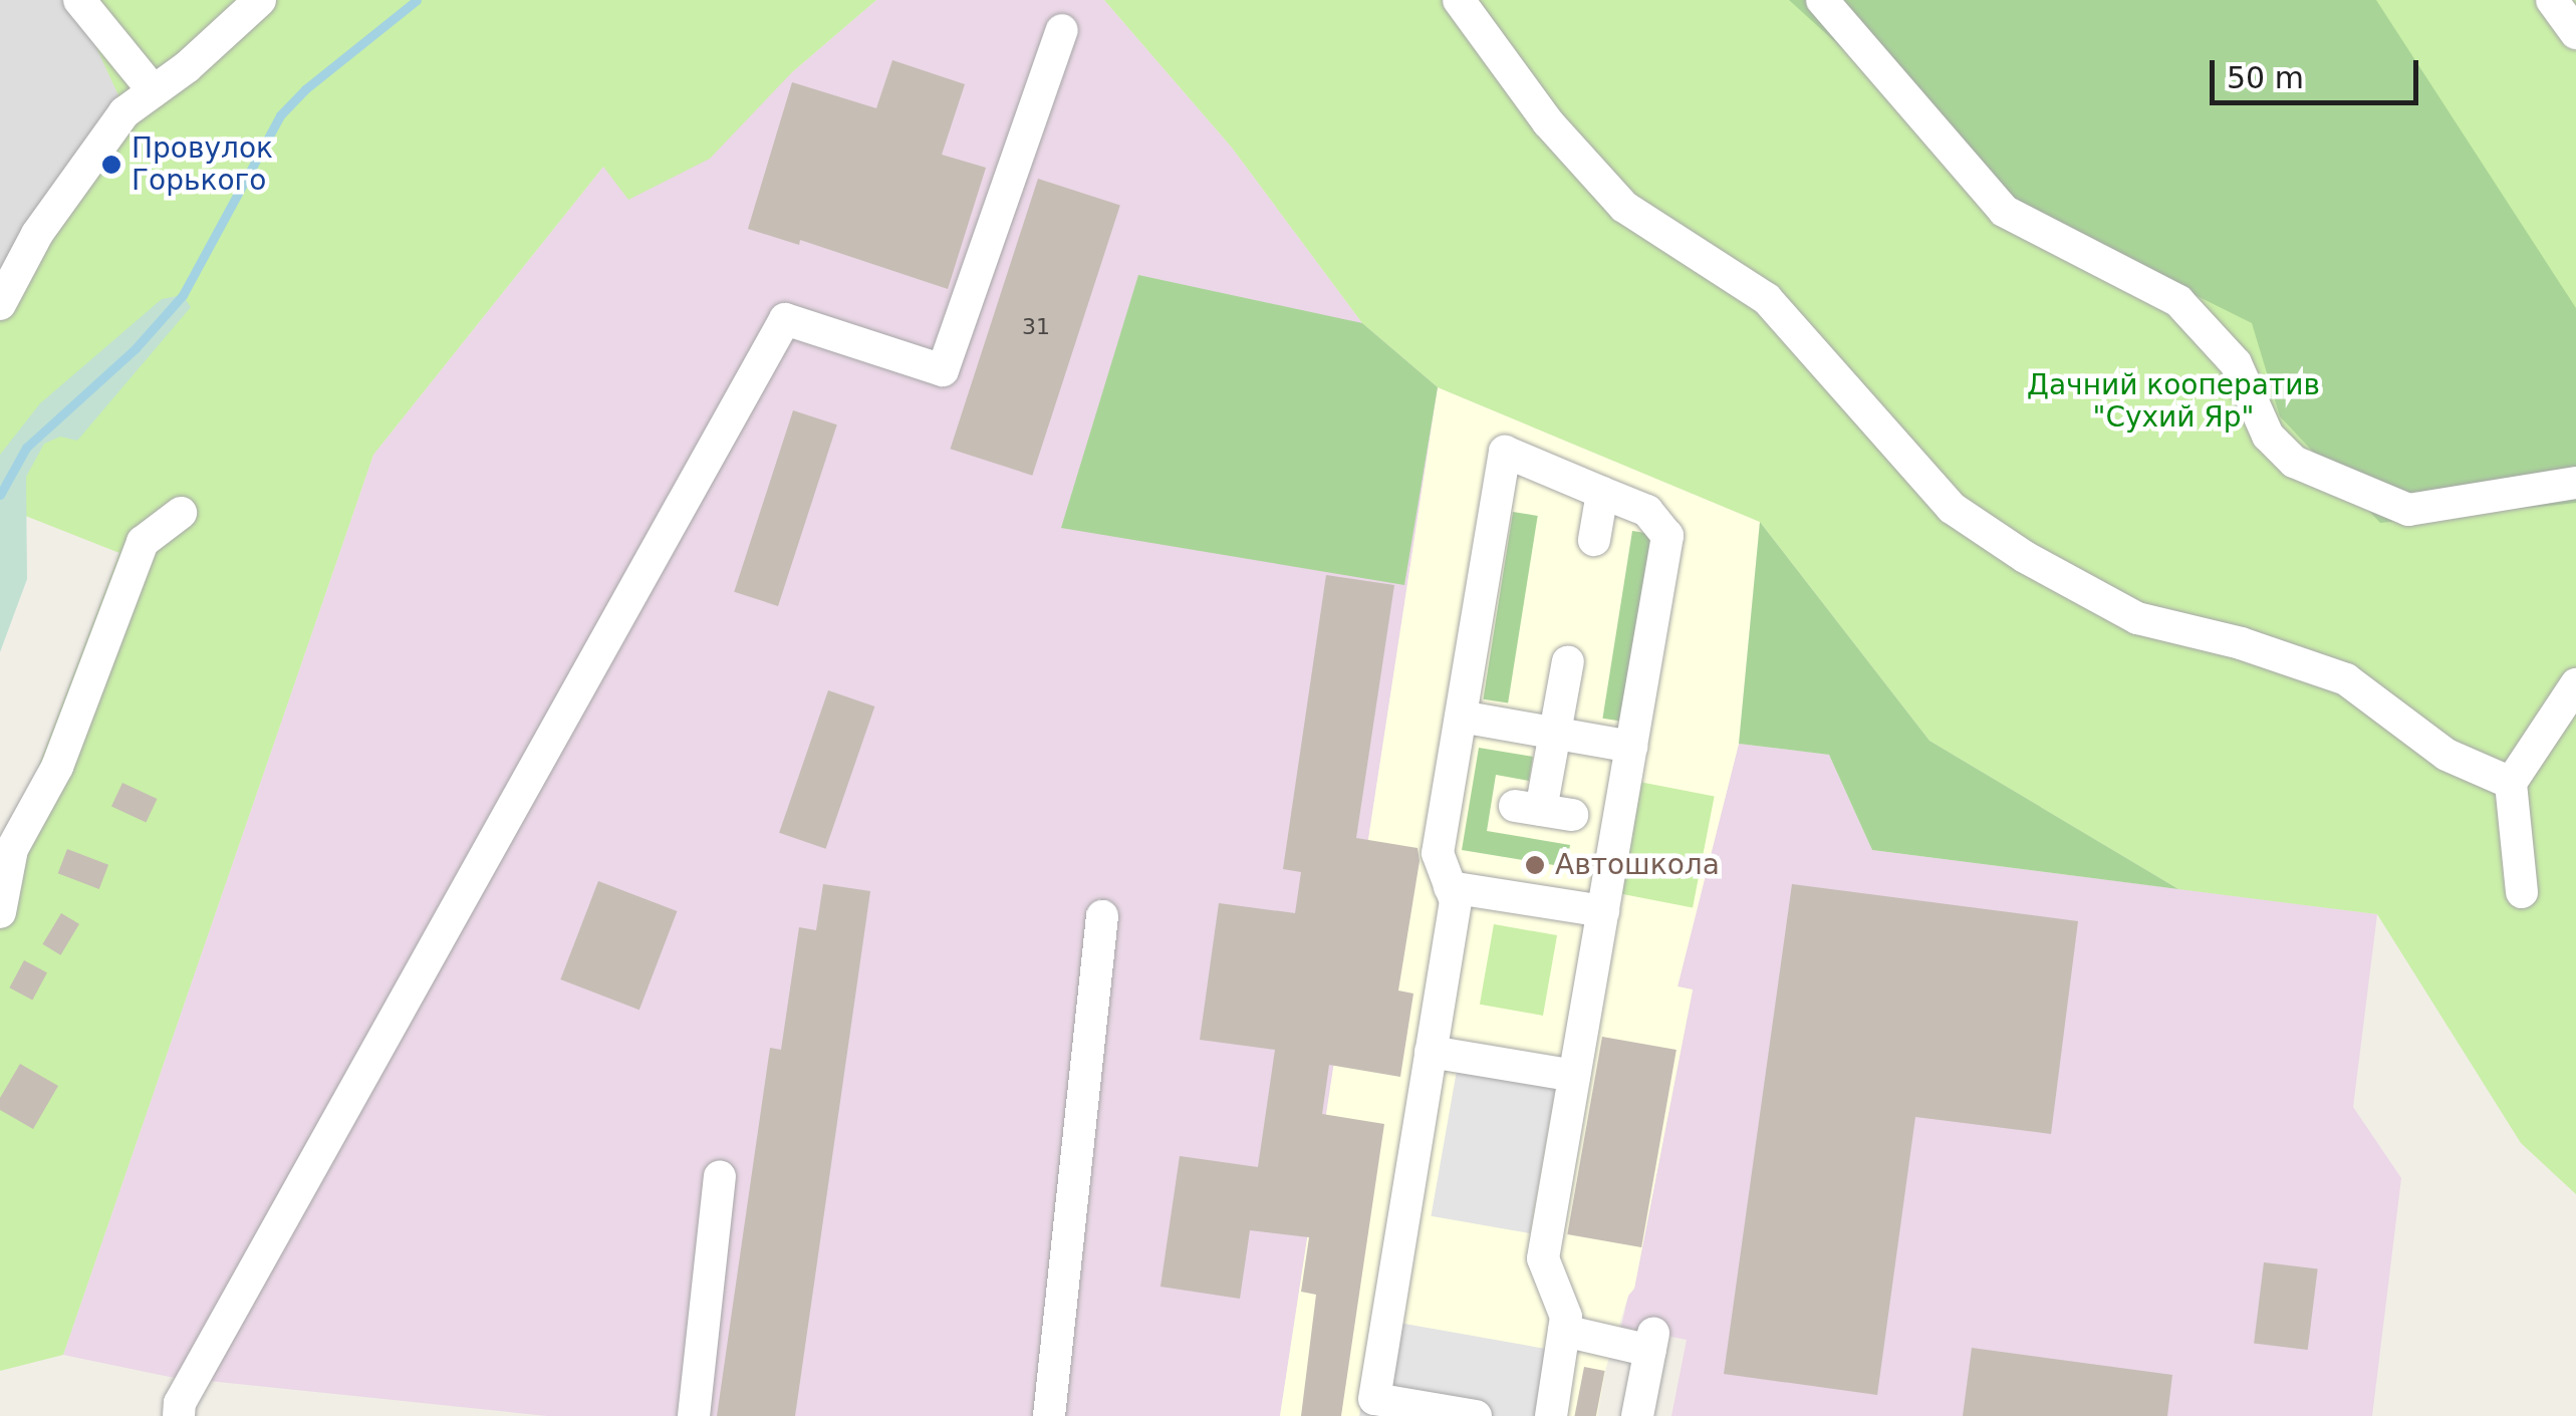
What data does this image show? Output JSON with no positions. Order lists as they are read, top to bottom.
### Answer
{
  "parks": ["Дачний кооператив \"Сухий Яр\""],
  "places": ["Провулок Горького", "Автошкола"],
  "house_numbers": ["31"],
  "scale_bar": "50 m"
}
